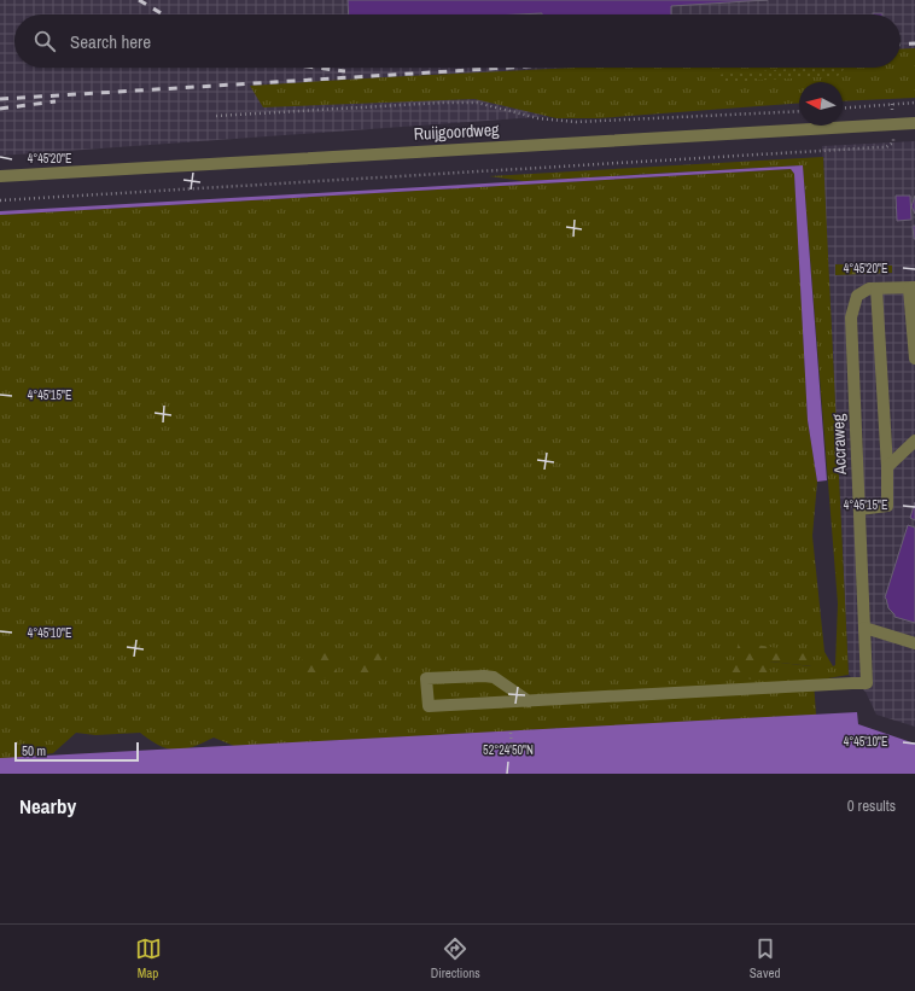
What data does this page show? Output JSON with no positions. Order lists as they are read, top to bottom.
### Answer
{
  "streets": {
    "street": ["Ruijgoordweg", "Accraweg"]
  },
  "scale_bar": "50 m",
  "north": "left",
  "page": {
    "search": "Search here",
    "scale": "50 m",
    "heading": ["Nearby", "0 results"],
    "nav": ["Map", "Directions", "Saved"]
  },
  "coordinates": [
    "4°45'20\"E",
    "4°45'15\"E",
    "4°45'10\"E",
    "52°24'50\"N"
  ]
}
